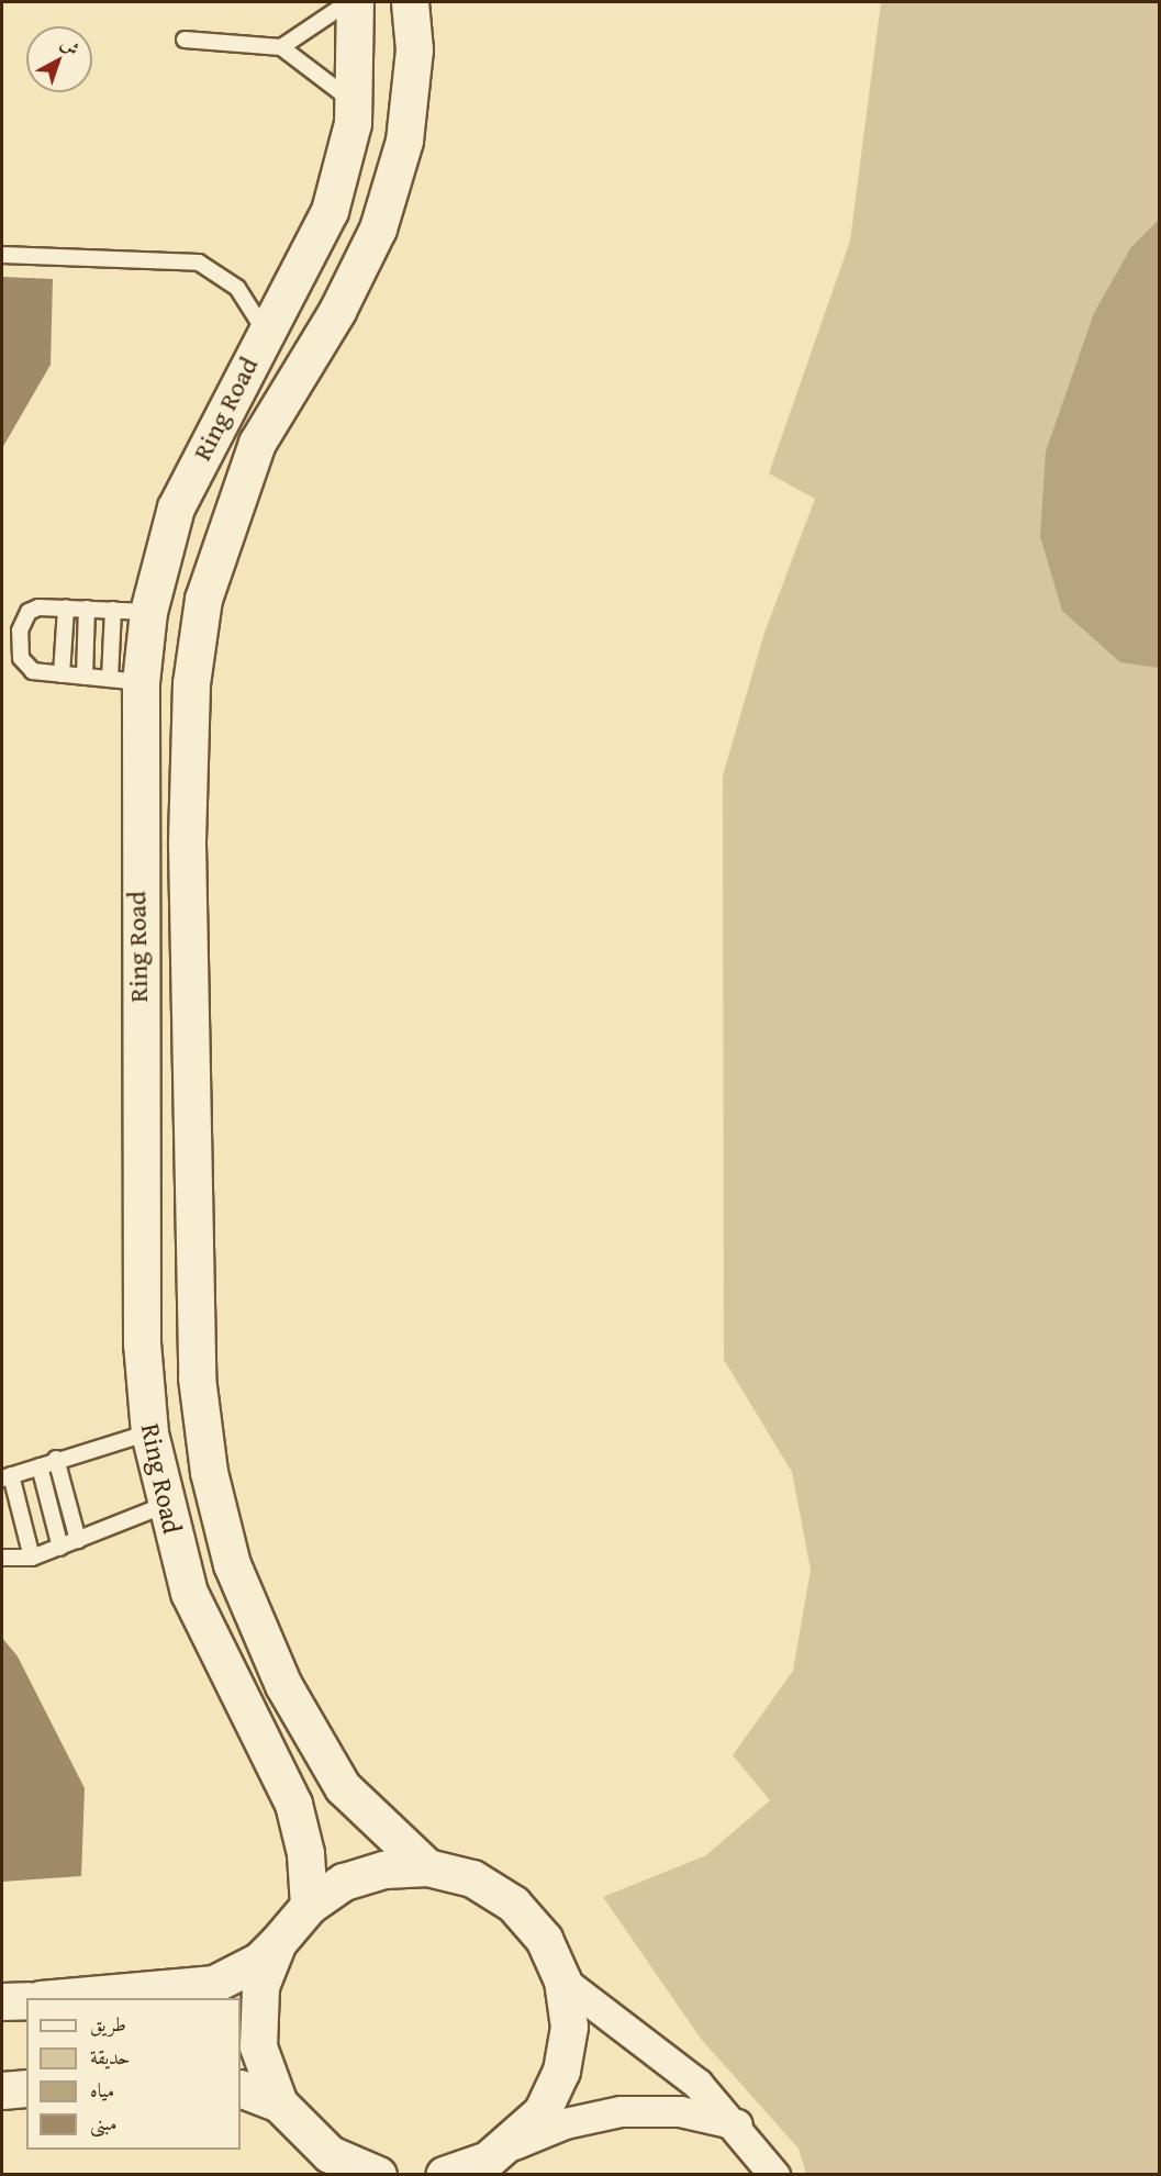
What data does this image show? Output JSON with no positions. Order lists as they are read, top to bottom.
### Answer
{
  "streets": {
    "street": ["Ring Road"]
  },
  "legend": [
    "طريق",
    "حديقة",
    "مياه",
    "مبنى"
  ],
  "north": "top right"
}
